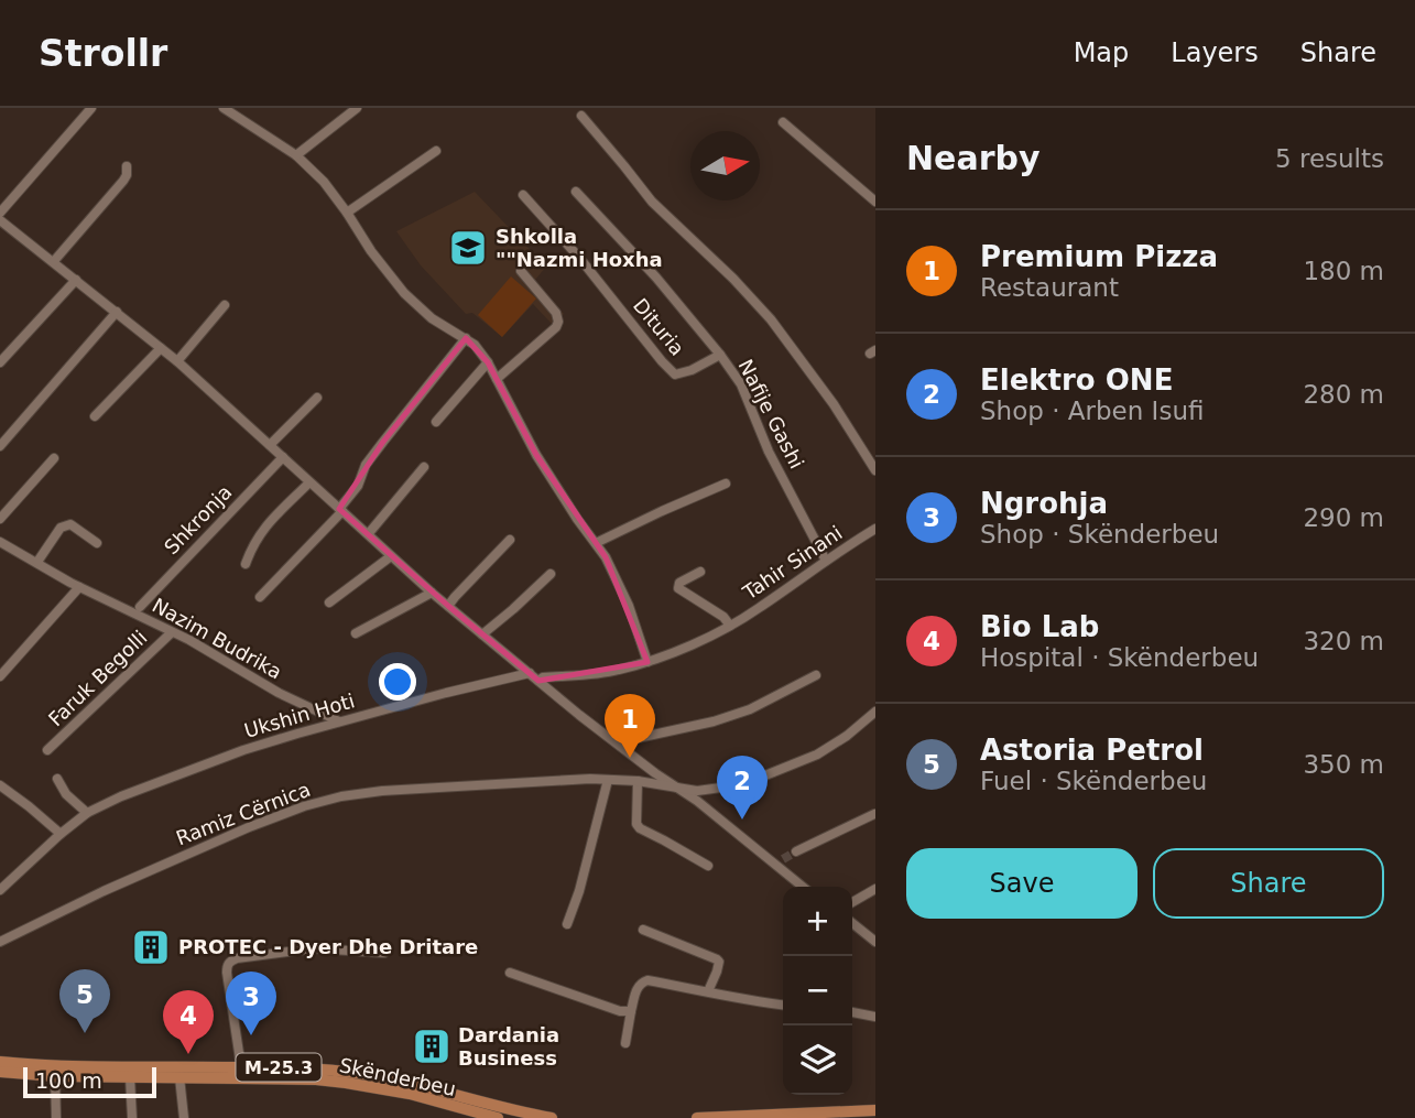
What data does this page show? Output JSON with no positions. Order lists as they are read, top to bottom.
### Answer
{
  "streets": {
    "main road": ["M-25.3", "Skënderbeu"],
    "street": [
      "Dituria",
      "Nafije Gashi",
      "Shkronja",
      "Tahir Sinani",
      "Nazim Budrika",
      "Faruk Begolli",
      "Ukshin Hoti",
      "Ramiz Cërnica"
    ]
  },
  "crossings": [
    ["Dituria", "Nafije Gashi"],
    ["Nafije Gashi", "Tahir Sinani"],
    ["Nazim Budrika", "Faruk Begolli"],
    ["Nazim Budrika", "Ukshin Hoti"]
  ],
  "places": {
    "school or university": ["Shkolla \"\"Nazmi Hoxha"],
    "building": ["PROTEC - Dyer Dhe Dritare", "Dardania Business"]
  },
  "scale_bar": "100 m",
  "north": "right",
  "page": {
    "header": "Strollr",
    "nav": ["Map", "Layers", "Share"],
    "heading": ["Nearby", "5 results"],
    "list": [
      {
        "mark": "1",
        "name": "Premium Pizza",
        "note": "Restaurant",
        "value": "180 m"
      },
      {
        "mark": "2",
        "name": "Elektro ONE",
        "note": "Shop · Arben Isufi",
        "value": "280 m"
      },
      {
        "mark": "3",
        "name": "Ngrohja",
        "note": "Shop · Skënderbeu",
        "value": "290 m"
      },
      {
        "mark": "4",
        "name": "Bio Lab",
        "note": "Hospital · Skënderbeu",
        "value": "320 m"
      },
      {
        "mark": "5",
        "name": "Astoria Petrol",
        "note": "Fuel · Skënderbeu",
        "value": "350 m"
      }
    ],
    "pins": [
      "1",
      "2",
      "5",
      "3",
      "4"
    ],
    "buttons": ["Save", "Share"],
    "map_buttons": ["+", "−"],
    "scale": "100 m"
  }
}
